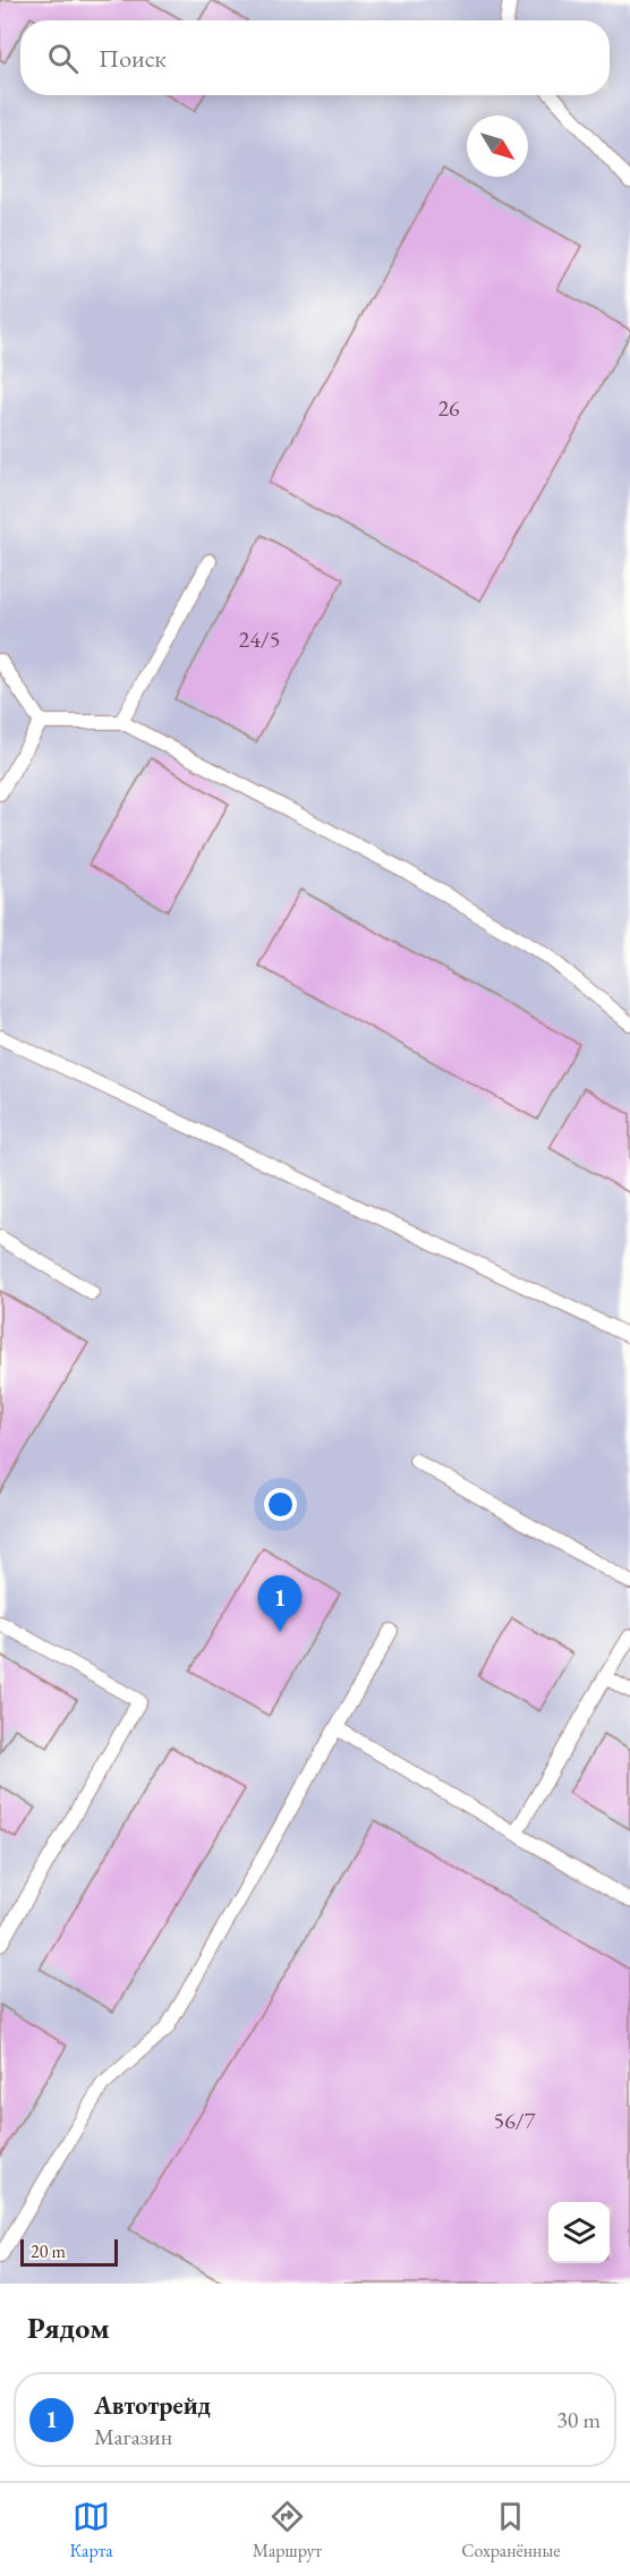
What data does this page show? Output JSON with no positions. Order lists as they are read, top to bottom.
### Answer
{
  "house_numbers": ["26", "24/5", "56/7"],
  "scale_bar": "20 m",
  "north": "bottom right",
  "page": {
    "search": "Поиск",
    "pins": "1",
    "scale": "20 m",
    "heading": "Рядом",
    "list": [
      {
        "mark": "1",
        "name": "Автотрейд",
        "note": "Магазин",
        "value": "30 m"
      }
    ],
    "nav": ["Карта", "Маршрут", "Сохранённые"]
  }
}
